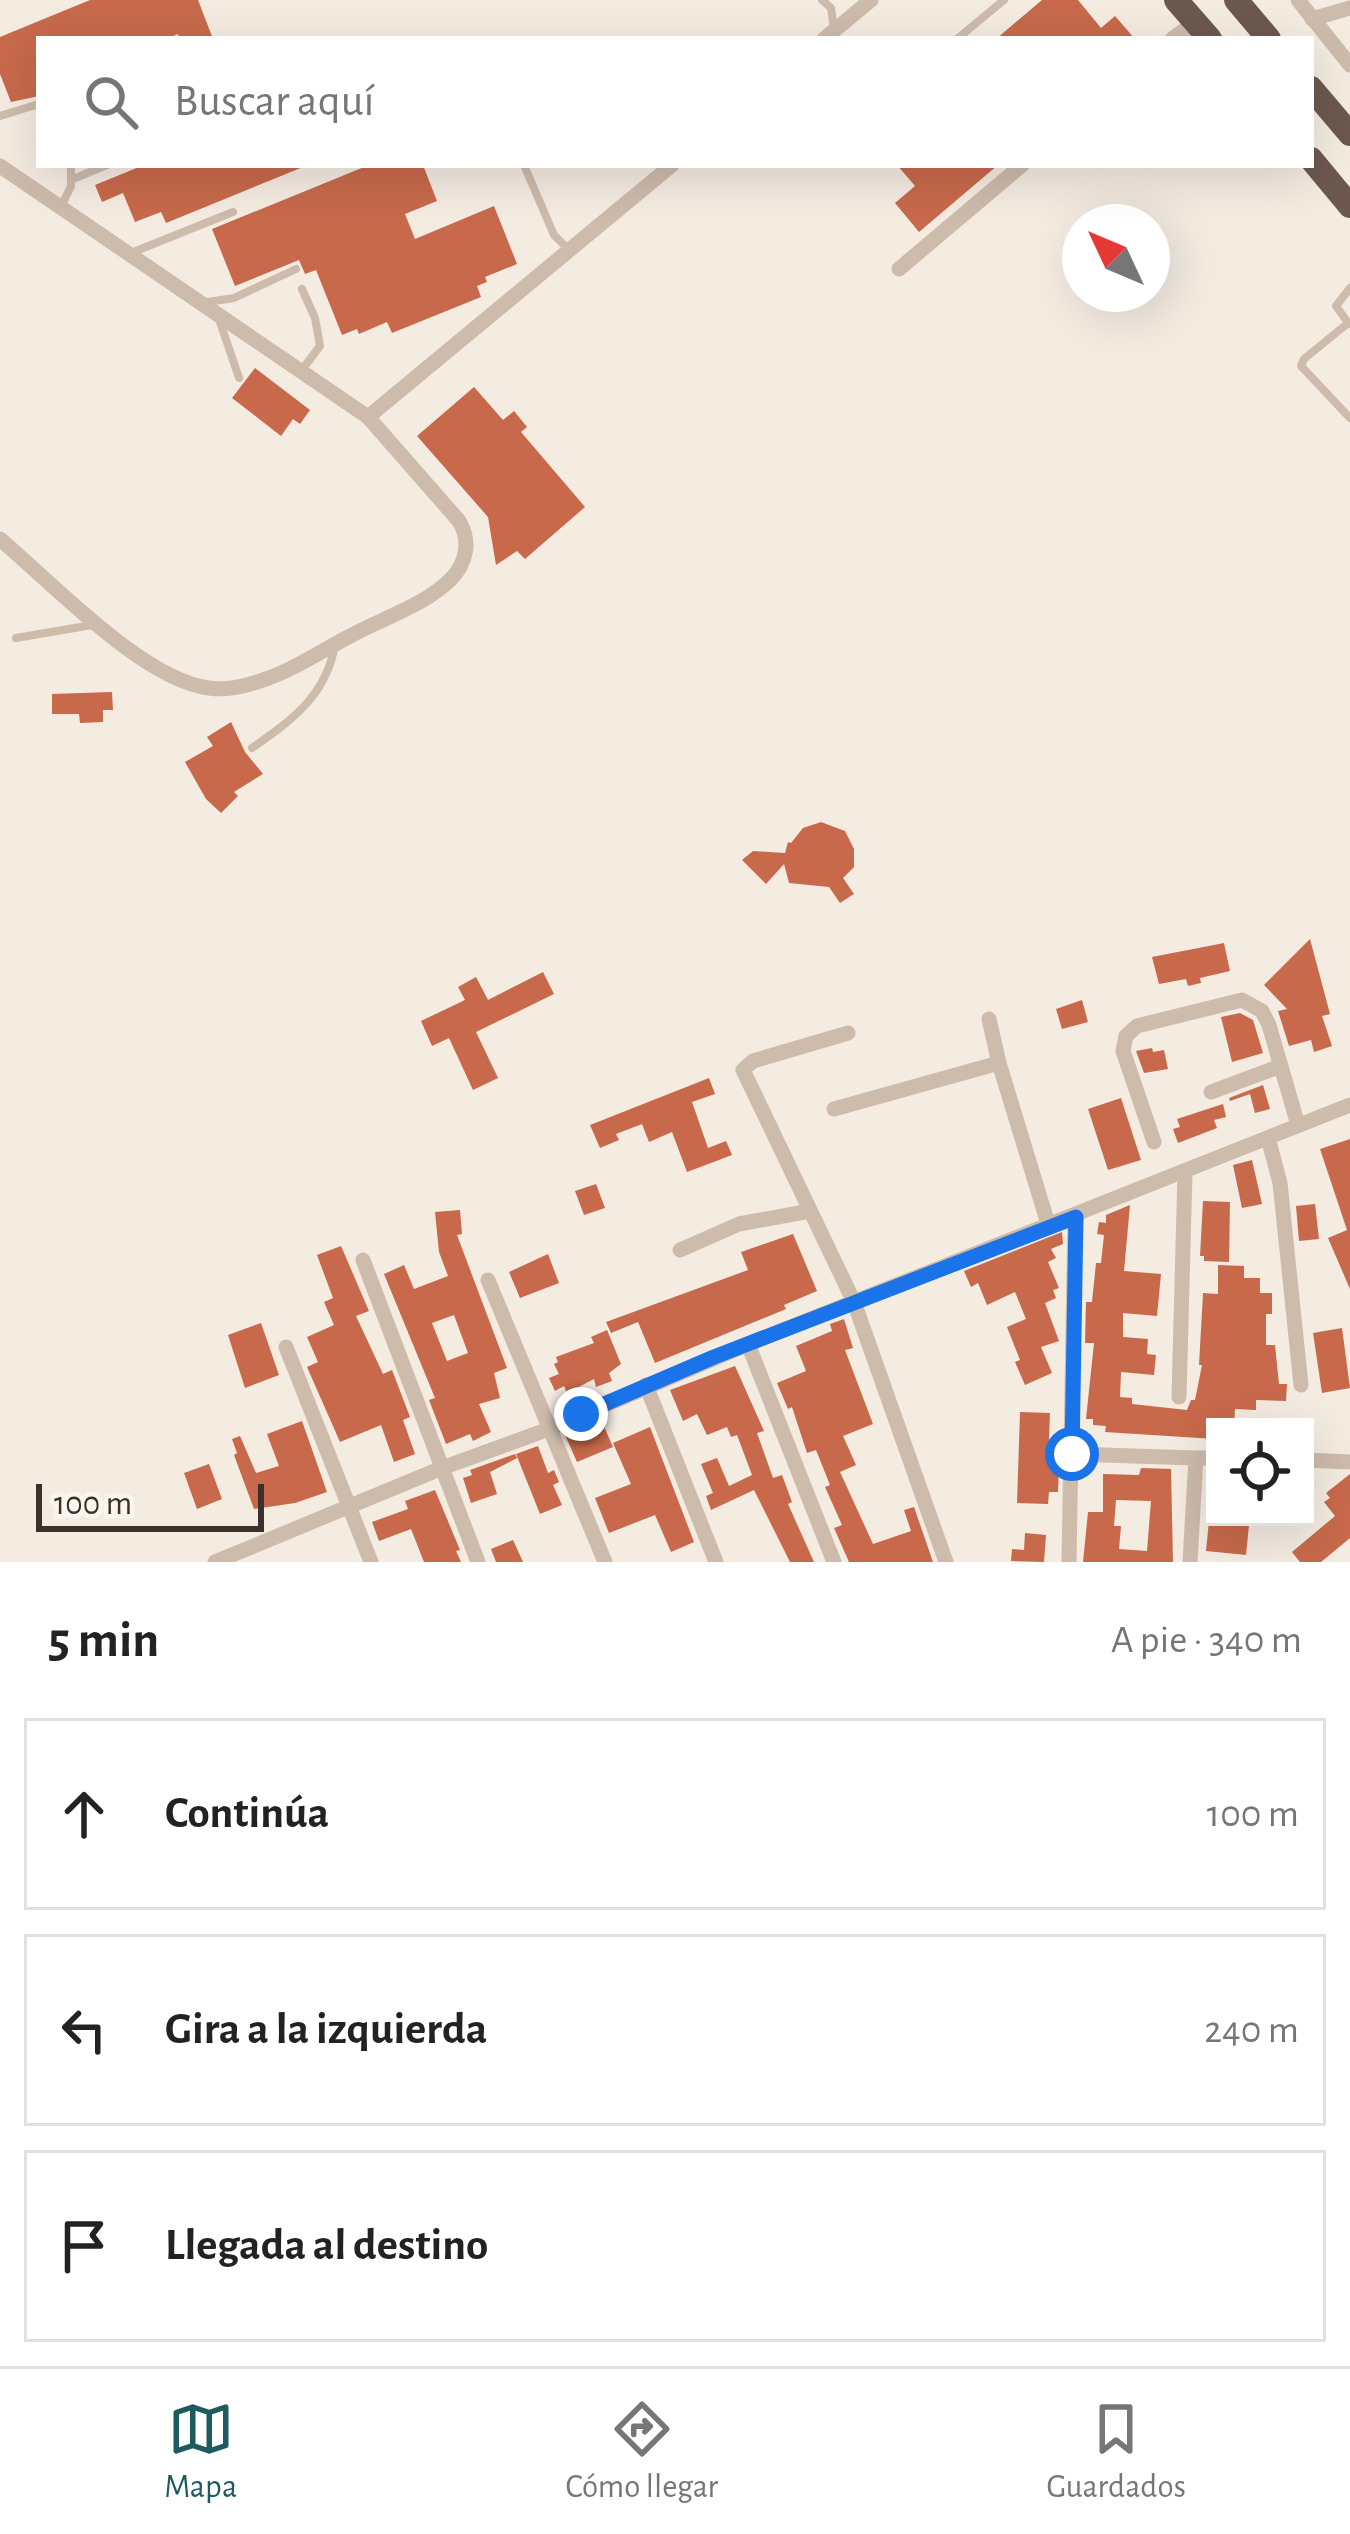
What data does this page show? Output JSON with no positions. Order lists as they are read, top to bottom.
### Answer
{
  "scale_bar": "100 m",
  "north": "top left",
  "page": {
    "search": "Buscar aquí",
    "scale": "100 m",
    "heading": ["5 min", "A pie · 340 m"],
    "list": [
      ["Continúa", "100 m"],
      ["Gira a la izquierda", "240 m"],
      "Llegada al destino"
    ],
    "nav": ["Mapa", "Cómo llegar", "Guardados"]
  }
}
